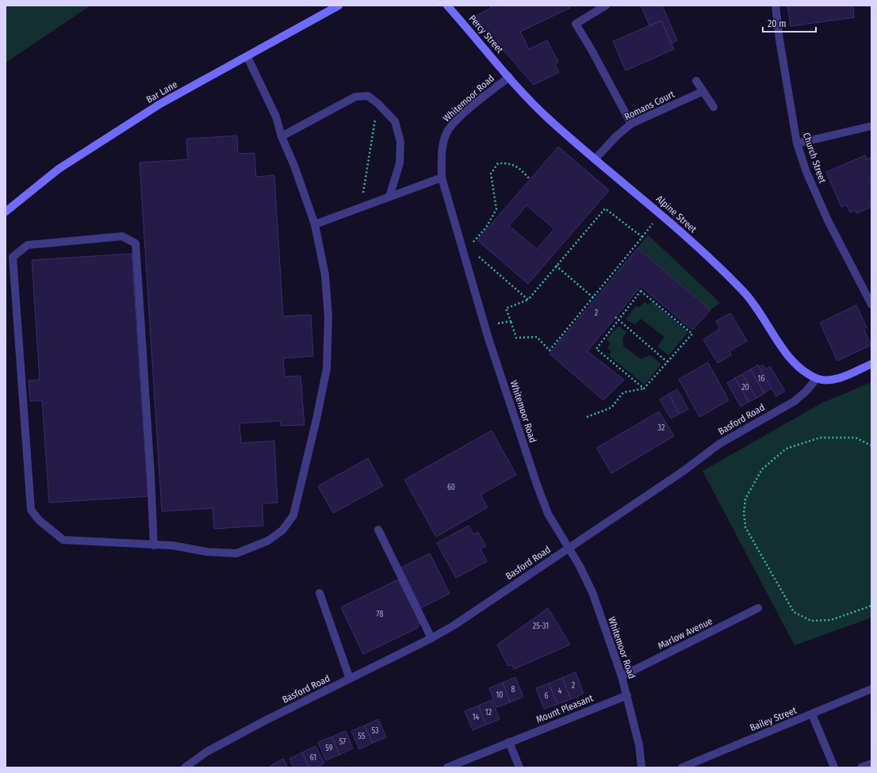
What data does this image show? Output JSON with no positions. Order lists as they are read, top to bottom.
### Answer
{
  "streets": {
    "street": [
      "Percy Street",
      "Bar Lane",
      "Whitemoor Road",
      "Romans Court",
      "Church Street",
      "Alpine Street",
      "Basford Road",
      "Marlow Avenue",
      "Mount Pleasant",
      "Bailey Street"
    ]
  },
  "crossings": [
    ["Percy Street", "Whitemoor Road"],
    ["Percy Street", "Alpine Street"],
    ["Whitemoor Road", "Alpine Street"],
    ["Whitemoor Road", "Basford Road"],
    ["Whitemoor Road", "Marlow Avenue"],
    ["Whitemoor Road", "Mount Pleasant"],
    ["Romans Court", "Alpine Street"],
    ["Alpine Street", "Basford Road"]
  ],
  "house_numbers": [
    "2",
    "16",
    "20",
    "32",
    "60",
    "78",
    "25-31",
    "2",
    "8",
    "4",
    "10",
    "6",
    "12",
    "14",
    "53",
    "55",
    "57",
    "59",
    "61"
  ],
  "scale_bar": "20 m"
}
